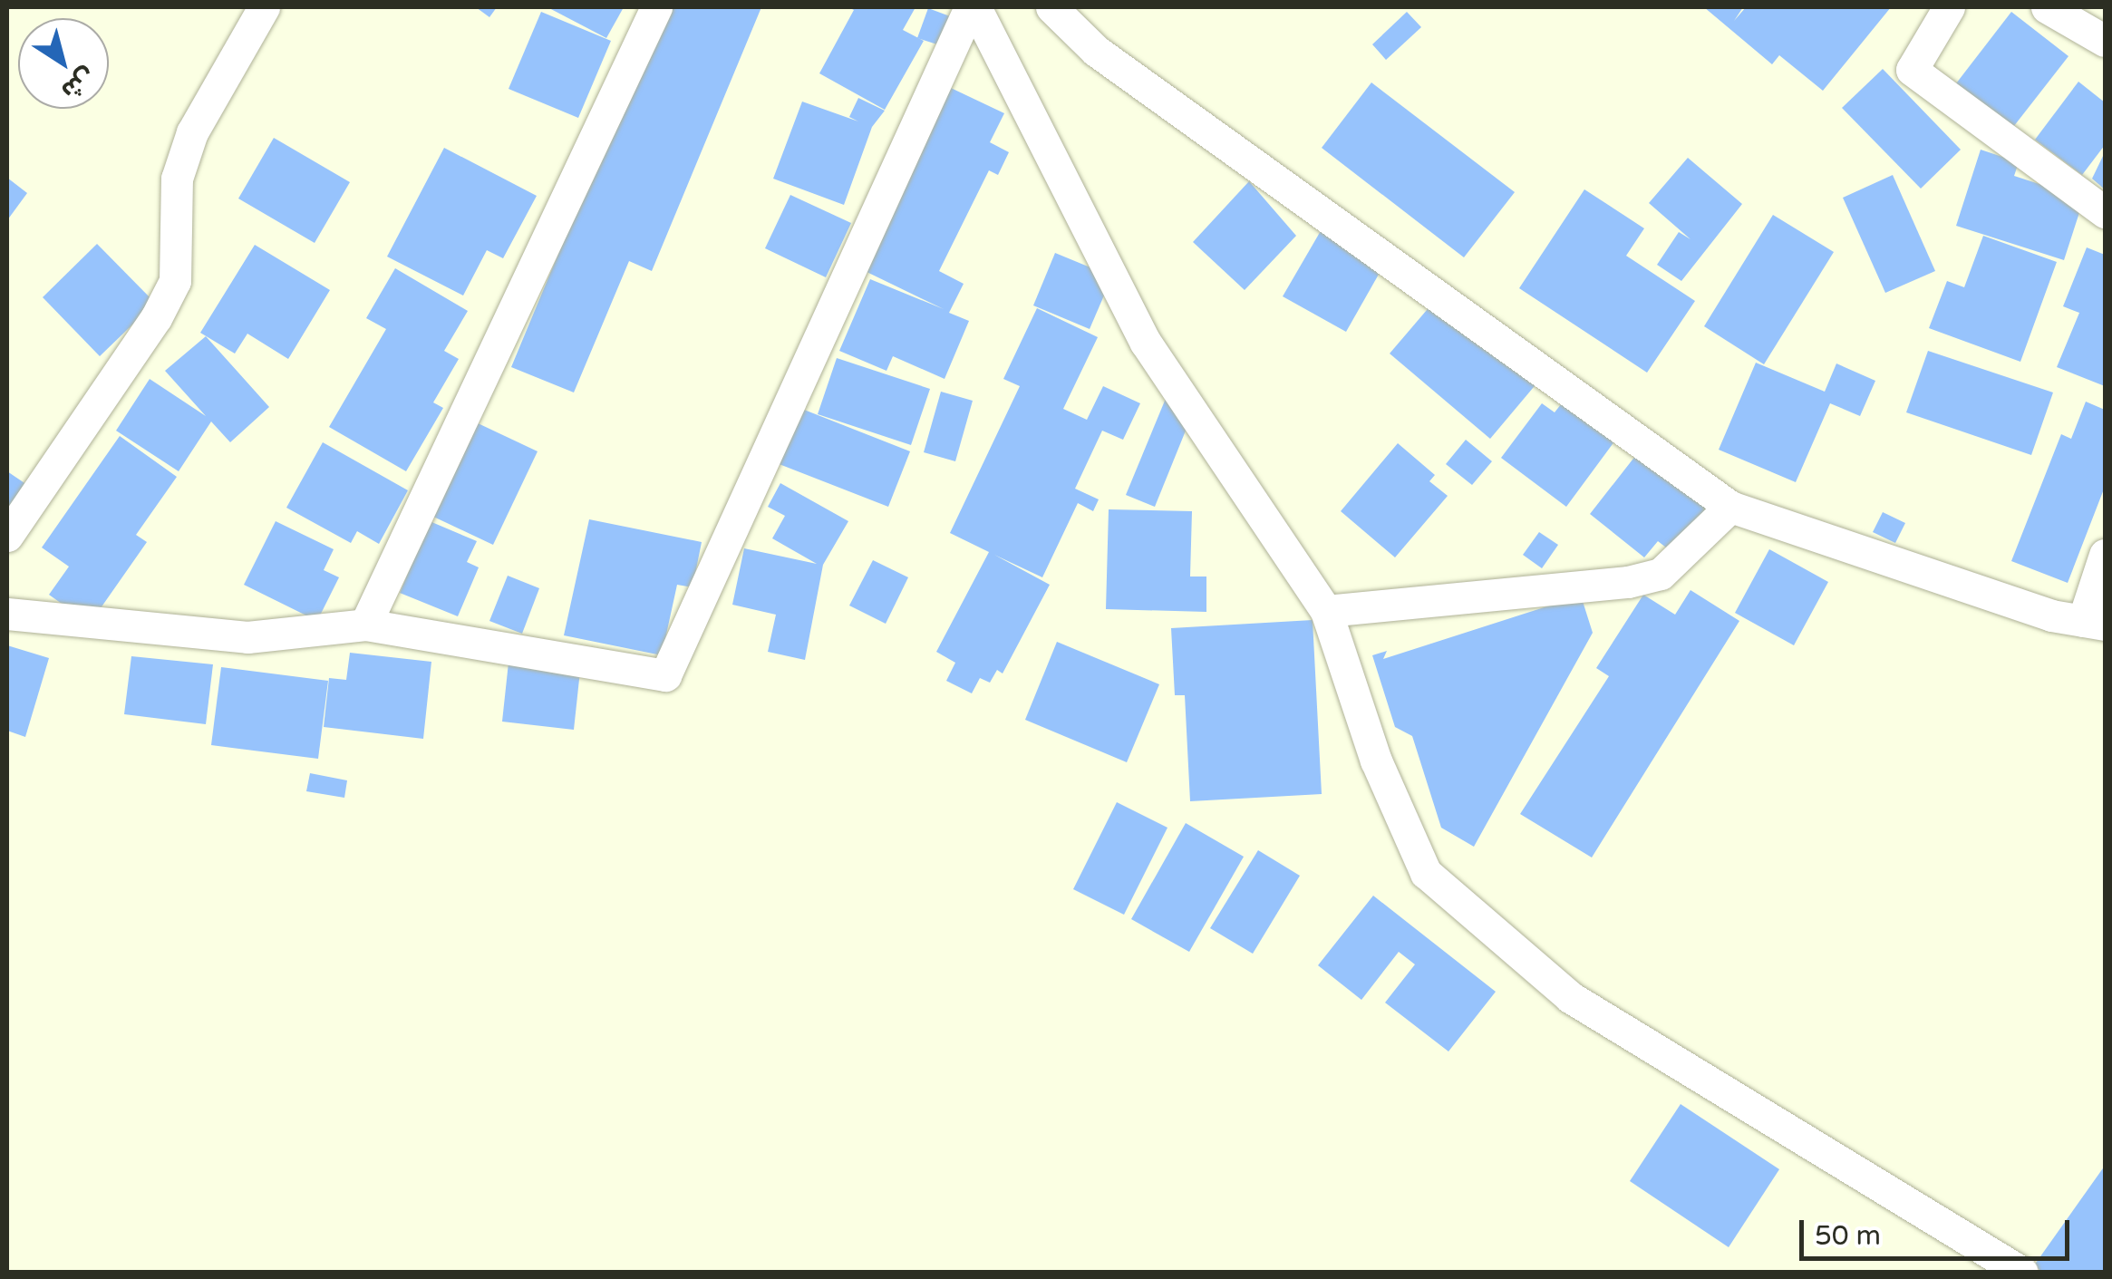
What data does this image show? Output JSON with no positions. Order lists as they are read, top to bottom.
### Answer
{
  "scale_bar": "50 m",
  "north": "bottom right"
}
